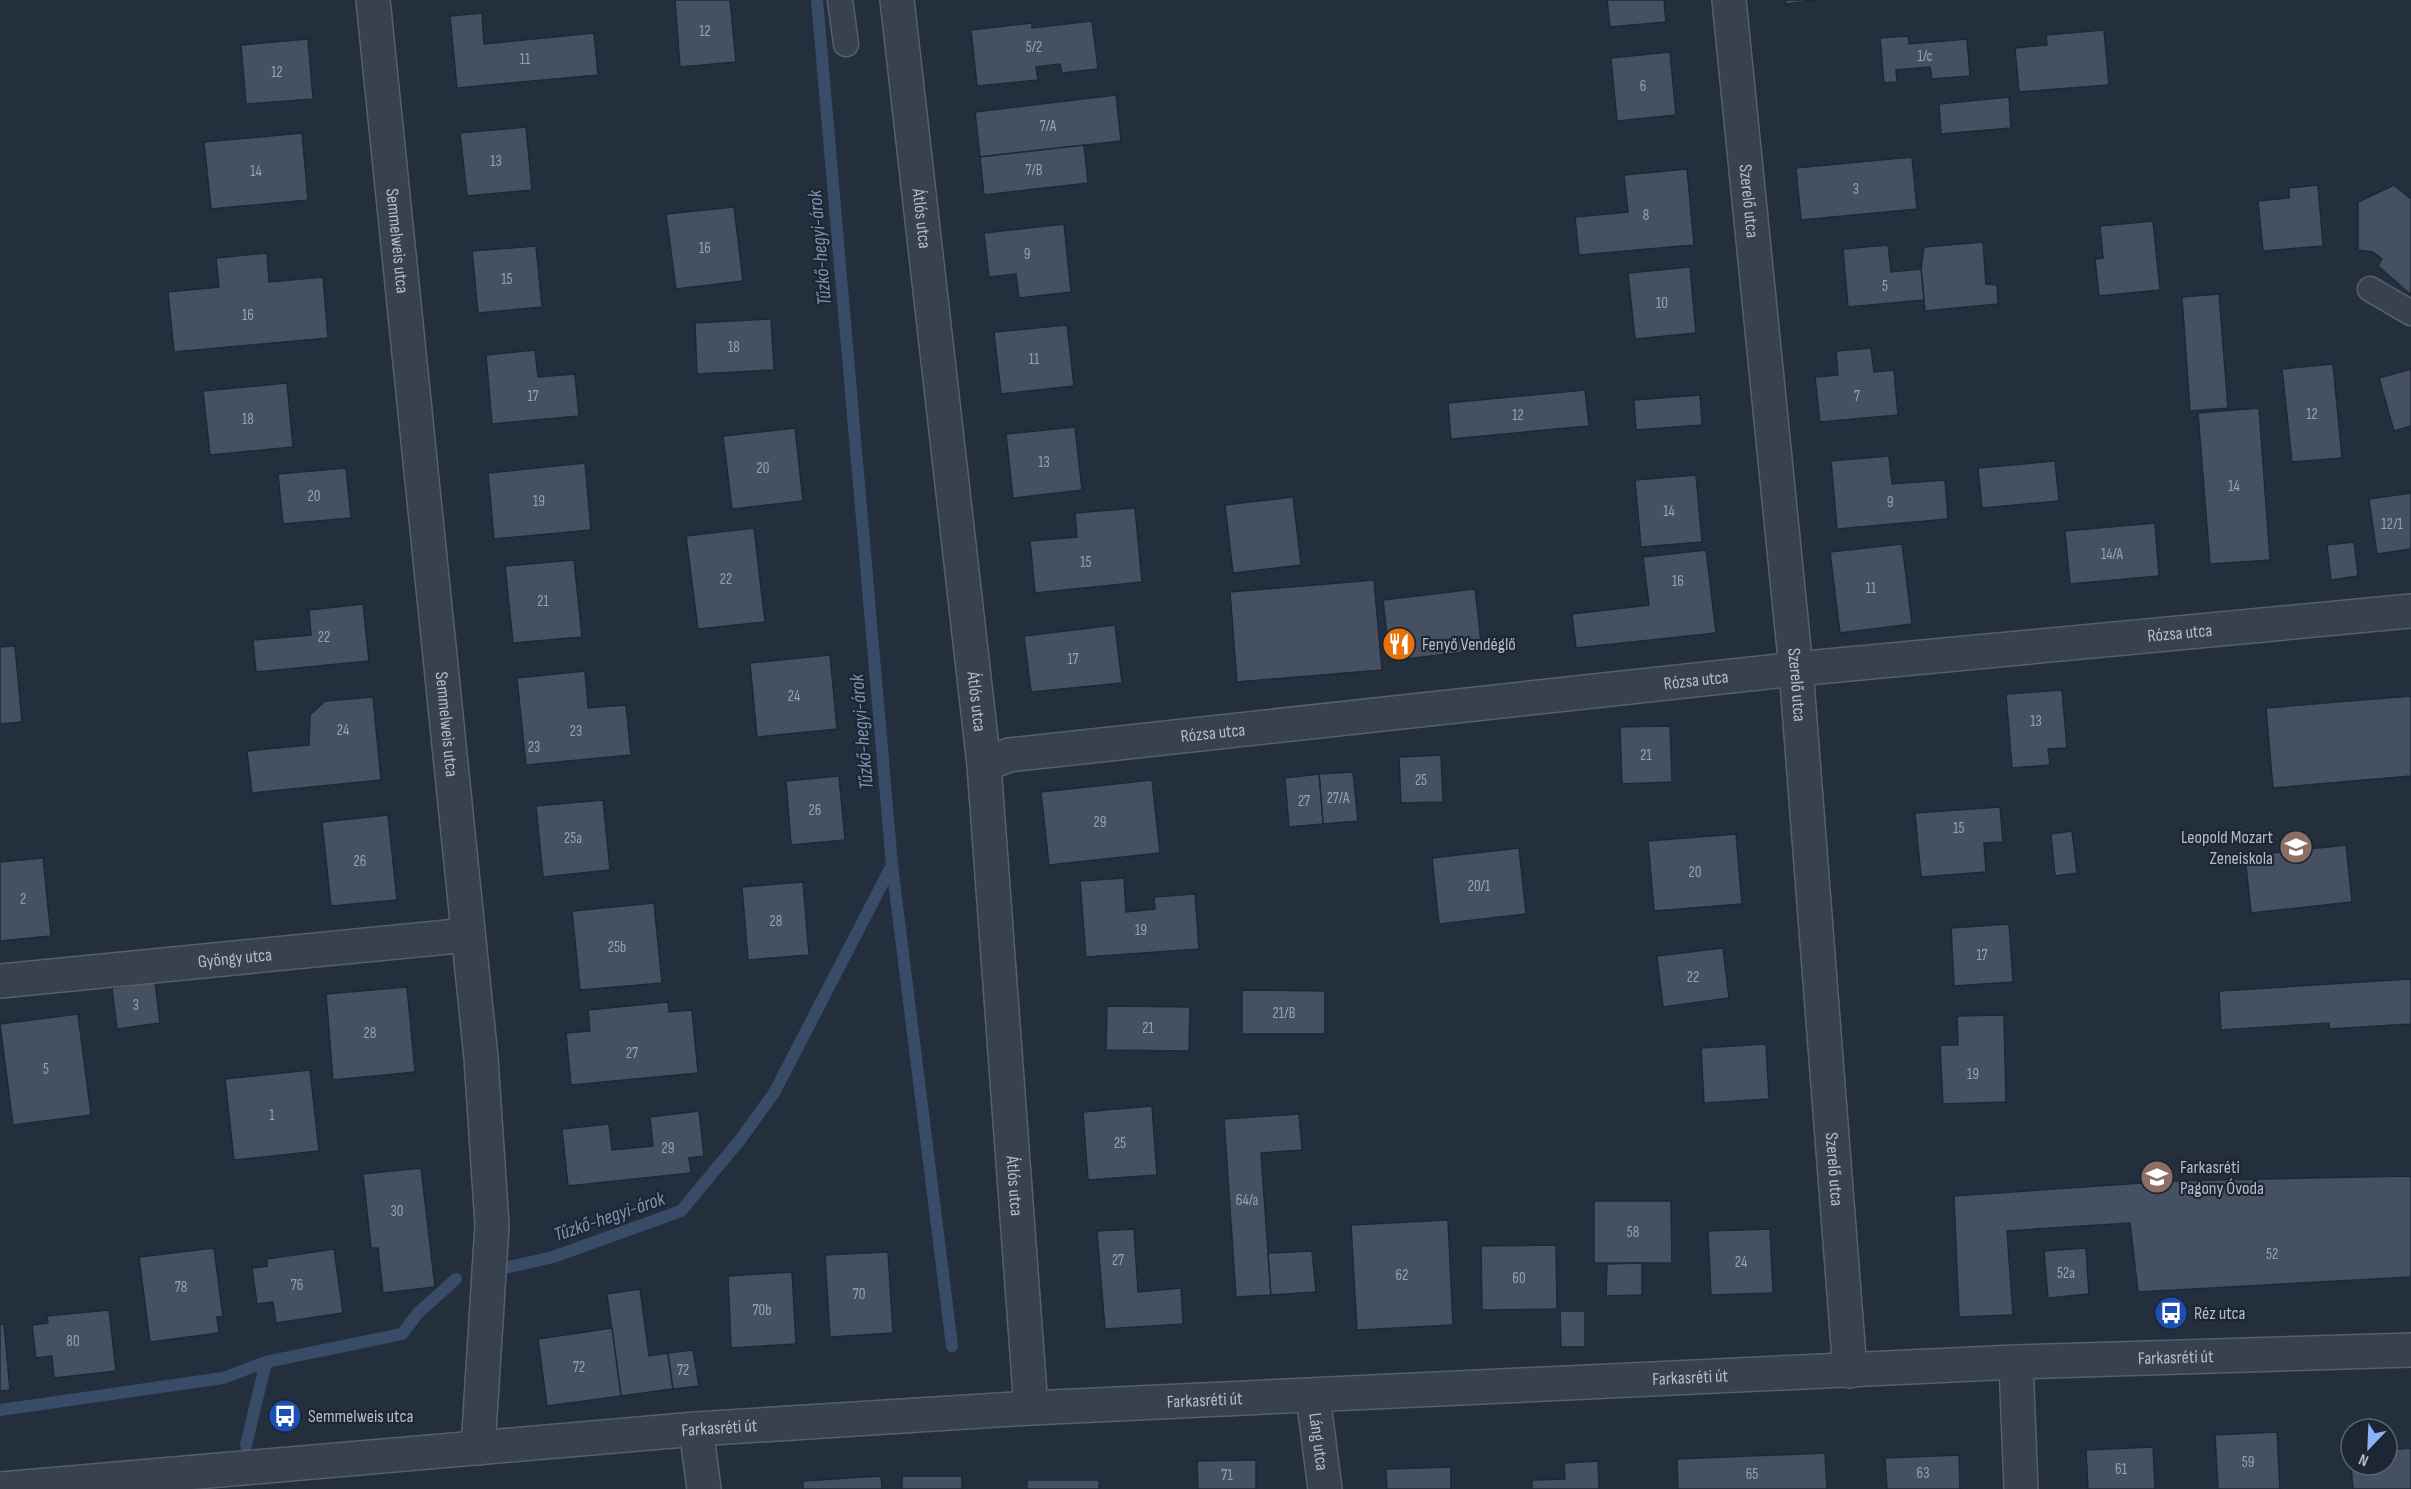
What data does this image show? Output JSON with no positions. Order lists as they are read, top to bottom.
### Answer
{
  "streets": {
    "street": [
      "Szerelő utca",
      "Átlós utca",
      "Semmelweis utca",
      "Rózsa utca",
      "Gyöngy utca",
      "Farkasréti út",
      "Láng utca"
    ]
  },
  "crossings": [
    ["Szerelő utca", "Rózsa utca"],
    ["Szerelő utca", "Farkasréti út"],
    ["Átlós utca", "Rózsa utca"],
    ["Átlós utca", "Farkasréti út"],
    ["Semmelweis utca", "Gyöngy utca"],
    ["Semmelweis utca", "Farkasréti út"],
    ["Farkasréti út", "Láng utca"]
  ],
  "water": ["Tűzkő-hegyi-árok"],
  "places": {
    "restaurant": ["Fenyő Vendéglő"],
    "school or university": ["Leopold Mozart Zeneiskola", "Farkasréti Pagony Óvoda"],
    "bus stop": ["Réz utca", "Semmelweis utca"]
  },
  "house_numbers": [
    "12",
    "5/2",
    "1/c",
    "11",
    "12",
    "6",
    "7/A",
    "13",
    "7/B",
    "14",
    "3",
    "8",
    "16",
    "9",
    "15",
    "5",
    "10",
    "16",
    "18",
    "11",
    "17",
    "7",
    "12",
    "12",
    "18",
    "13",
    "20",
    "14",
    "20",
    "19",
    "9",
    "14",
    "12/1",
    "14/A",
    "15",
    "22",
    "16",
    "11",
    "21",
    "22",
    "17",
    "24",
    "13",
    "24",
    "23",
    "23",
    "21",
    "25",
    "27/A",
    "27",
    "26",
    "29",
    "15",
    "25a",
    "26",
    "20",
    "20/1",
    "2",
    "28",
    "19",
    "25b",
    "17",
    "22",
    "3",
    "21/B",
    "21",
    "28",
    "27",
    "5",
    "19",
    "1",
    "25",
    "29",
    "64/a",
    "30",
    "58",
    "52",
    "27",
    "24",
    "52a",
    "62",
    "60",
    "76",
    "78",
    "70",
    "70b",
    "80",
    "72",
    "72",
    "59",
    "61",
    "63",
    "65",
    "71"
  ],
  "north": "bottom left"
}
